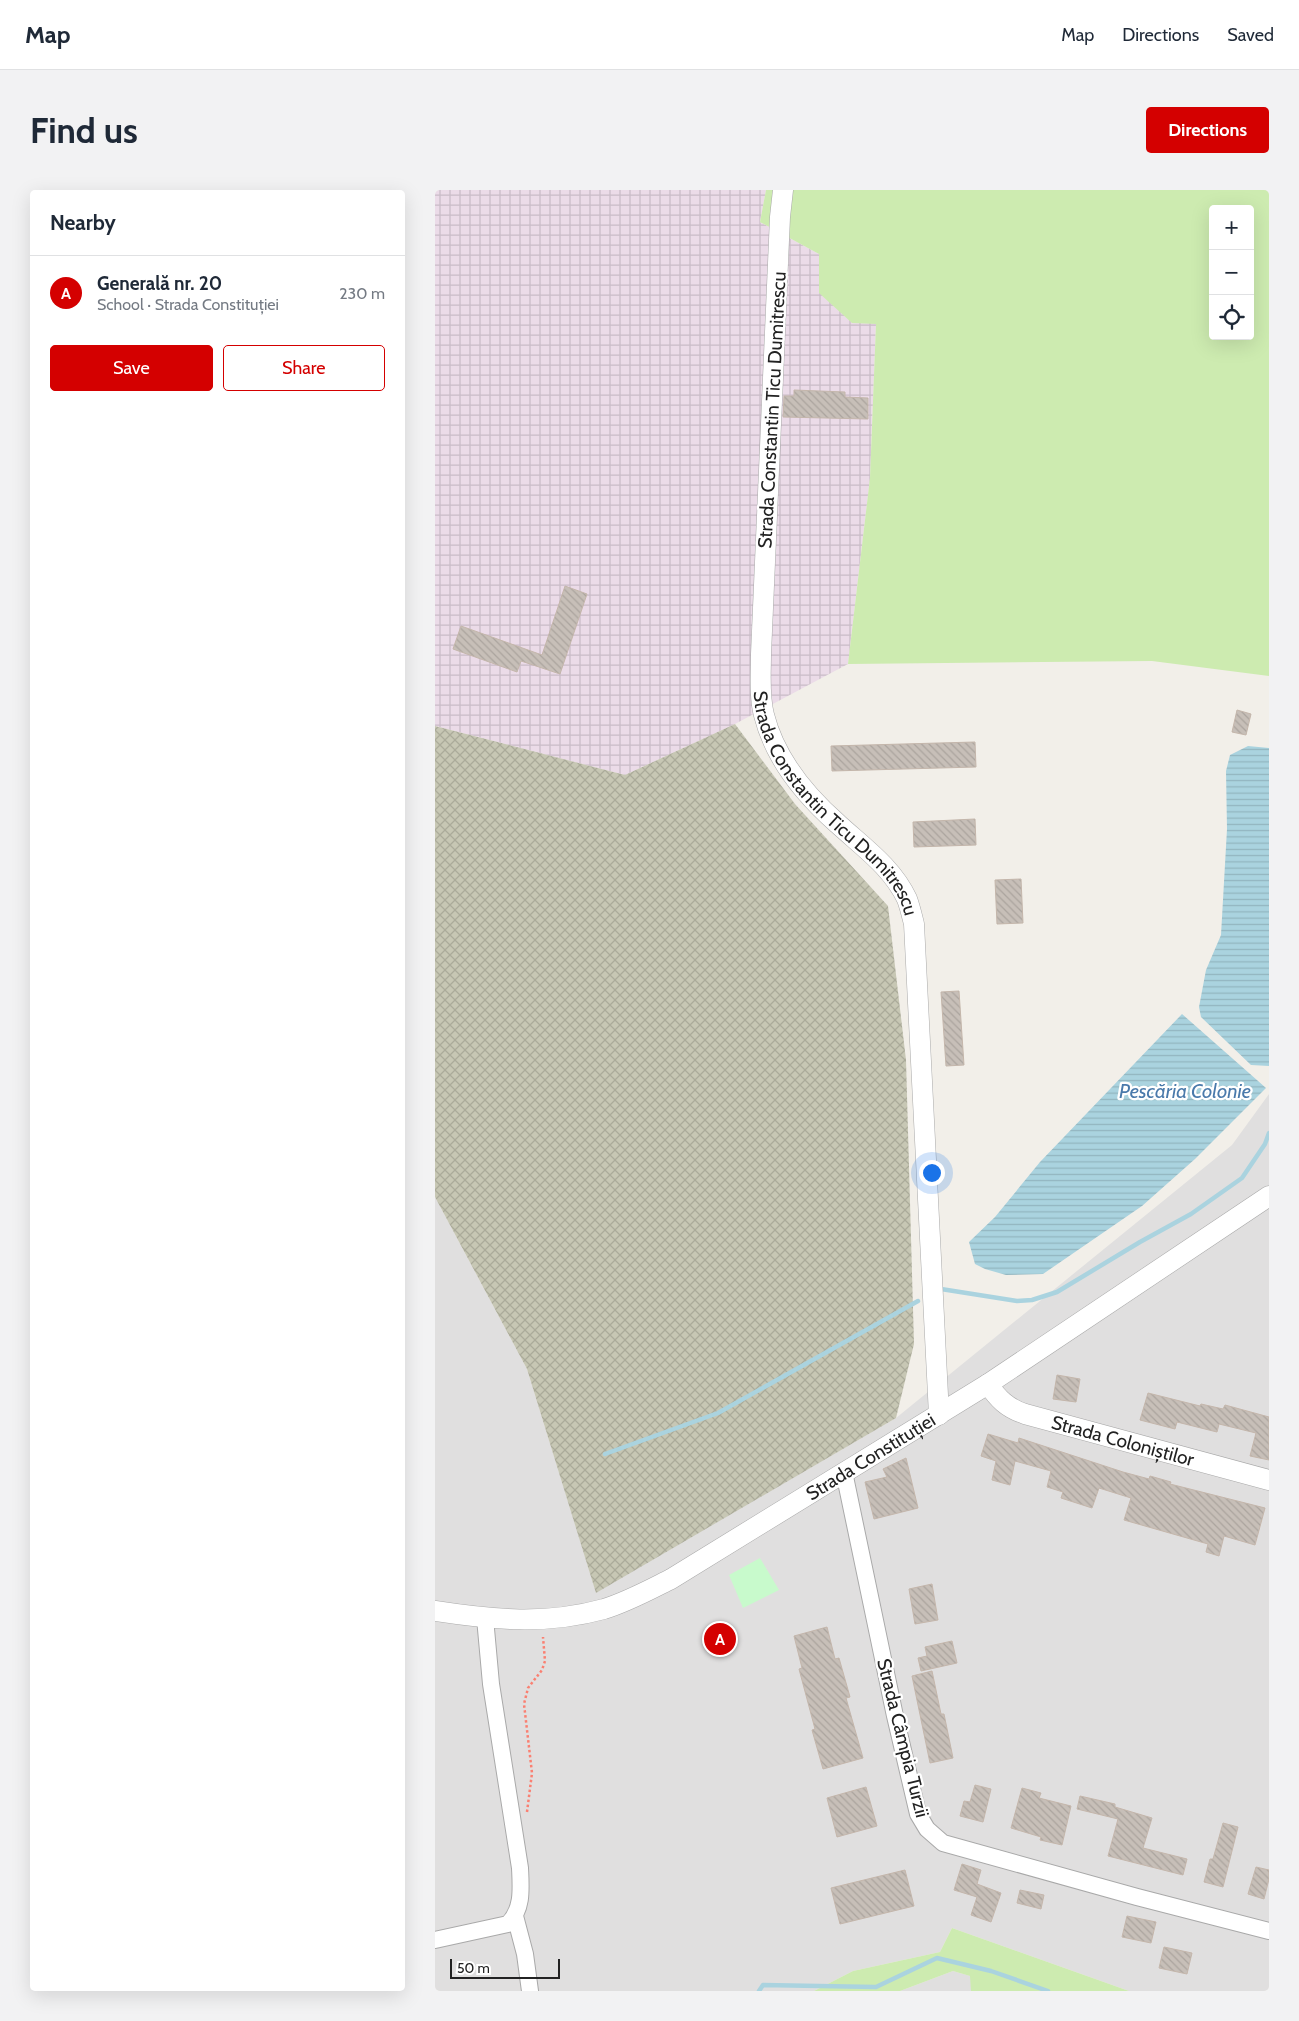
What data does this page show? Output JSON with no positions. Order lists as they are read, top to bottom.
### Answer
{
  "streets": {
    "street": [
      "Strada Constantin Ticu Dumitrescu",
      "Strada Coloniștilor",
      "Strada Constituției",
      "Strada Câmpia Turzii"
    ]
  },
  "crossings": [
    ["Strada Constantin Ticu Dumitrescu", "Strada Constituției"],
    ["Strada Coloniștilor", "Strada Constituției"],
    ["Strada Constituției", "Strada Câmpia Turzii"]
  ],
  "water": ["Pescăria Colonie"],
  "scale_bar": "50 m",
  "page": {
    "header": "Map",
    "nav": ["Map", "Directions", "Saved"],
    "buttons": [
      "Directions",
      ["Save", "Share"]
    ],
    "title": "Find us",
    "heading": "Nearby",
    "map_buttons": ["+", "−"],
    "list": [
      {
        "mark": "A",
        "name": "Generală nr. 20",
        "note": "School · Strada Constituției",
        "value": "230 m"
      }
    ],
    "pins": "A",
    "scale": "50 m"
  }
}
